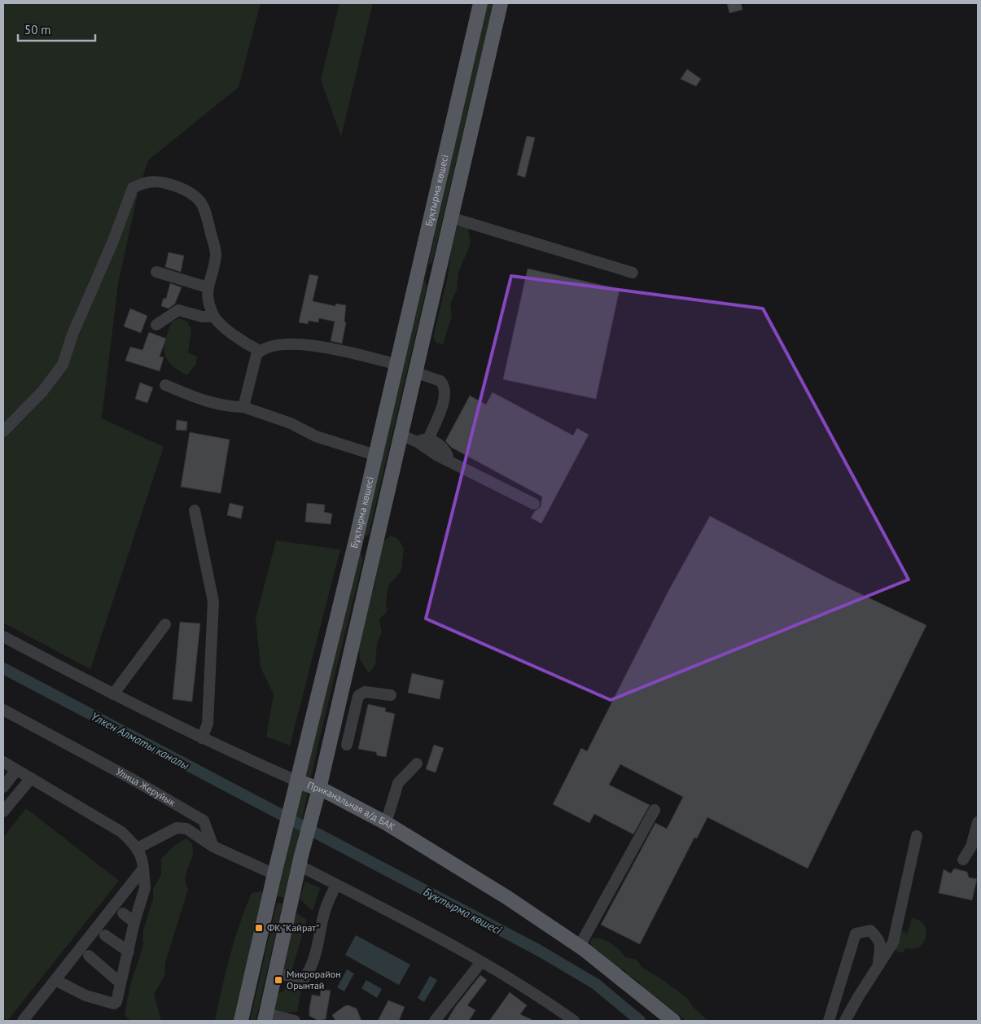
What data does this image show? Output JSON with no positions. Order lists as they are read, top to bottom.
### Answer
{
  "streets": {
    "main road": ["Бұқтырма көшесі", "Приканальная а/д БАК"],
    "street": ["Улица Жеруйык"]
  },
  "crossings": [
    ["Бұқтырма көшесі", "Приканальная а/д БАК"]
  ],
  "water": ["Үлкен Алматы каналы", "Бұқтырма көшесі"],
  "places": {
    "transit": ["ФК \"Кайрат\"", "Микрорайон Орынтай"]
  },
  "scale_bar": "50 m"
}
